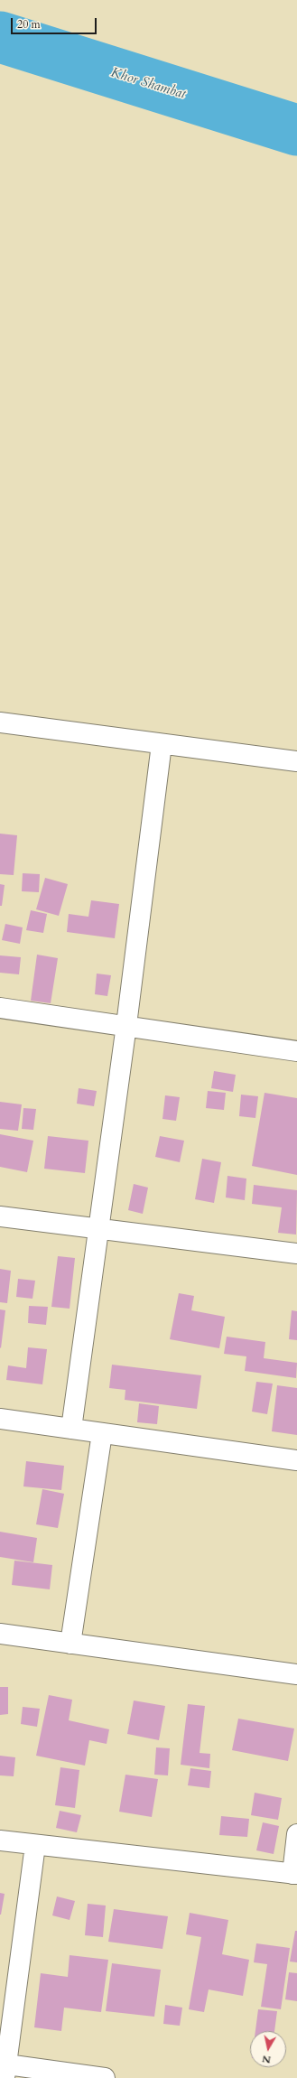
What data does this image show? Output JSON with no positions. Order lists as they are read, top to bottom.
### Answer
{
  "water": ["Khor Shambat"],
  "scale_bar": "20 m",
  "north": "bottom"
}
